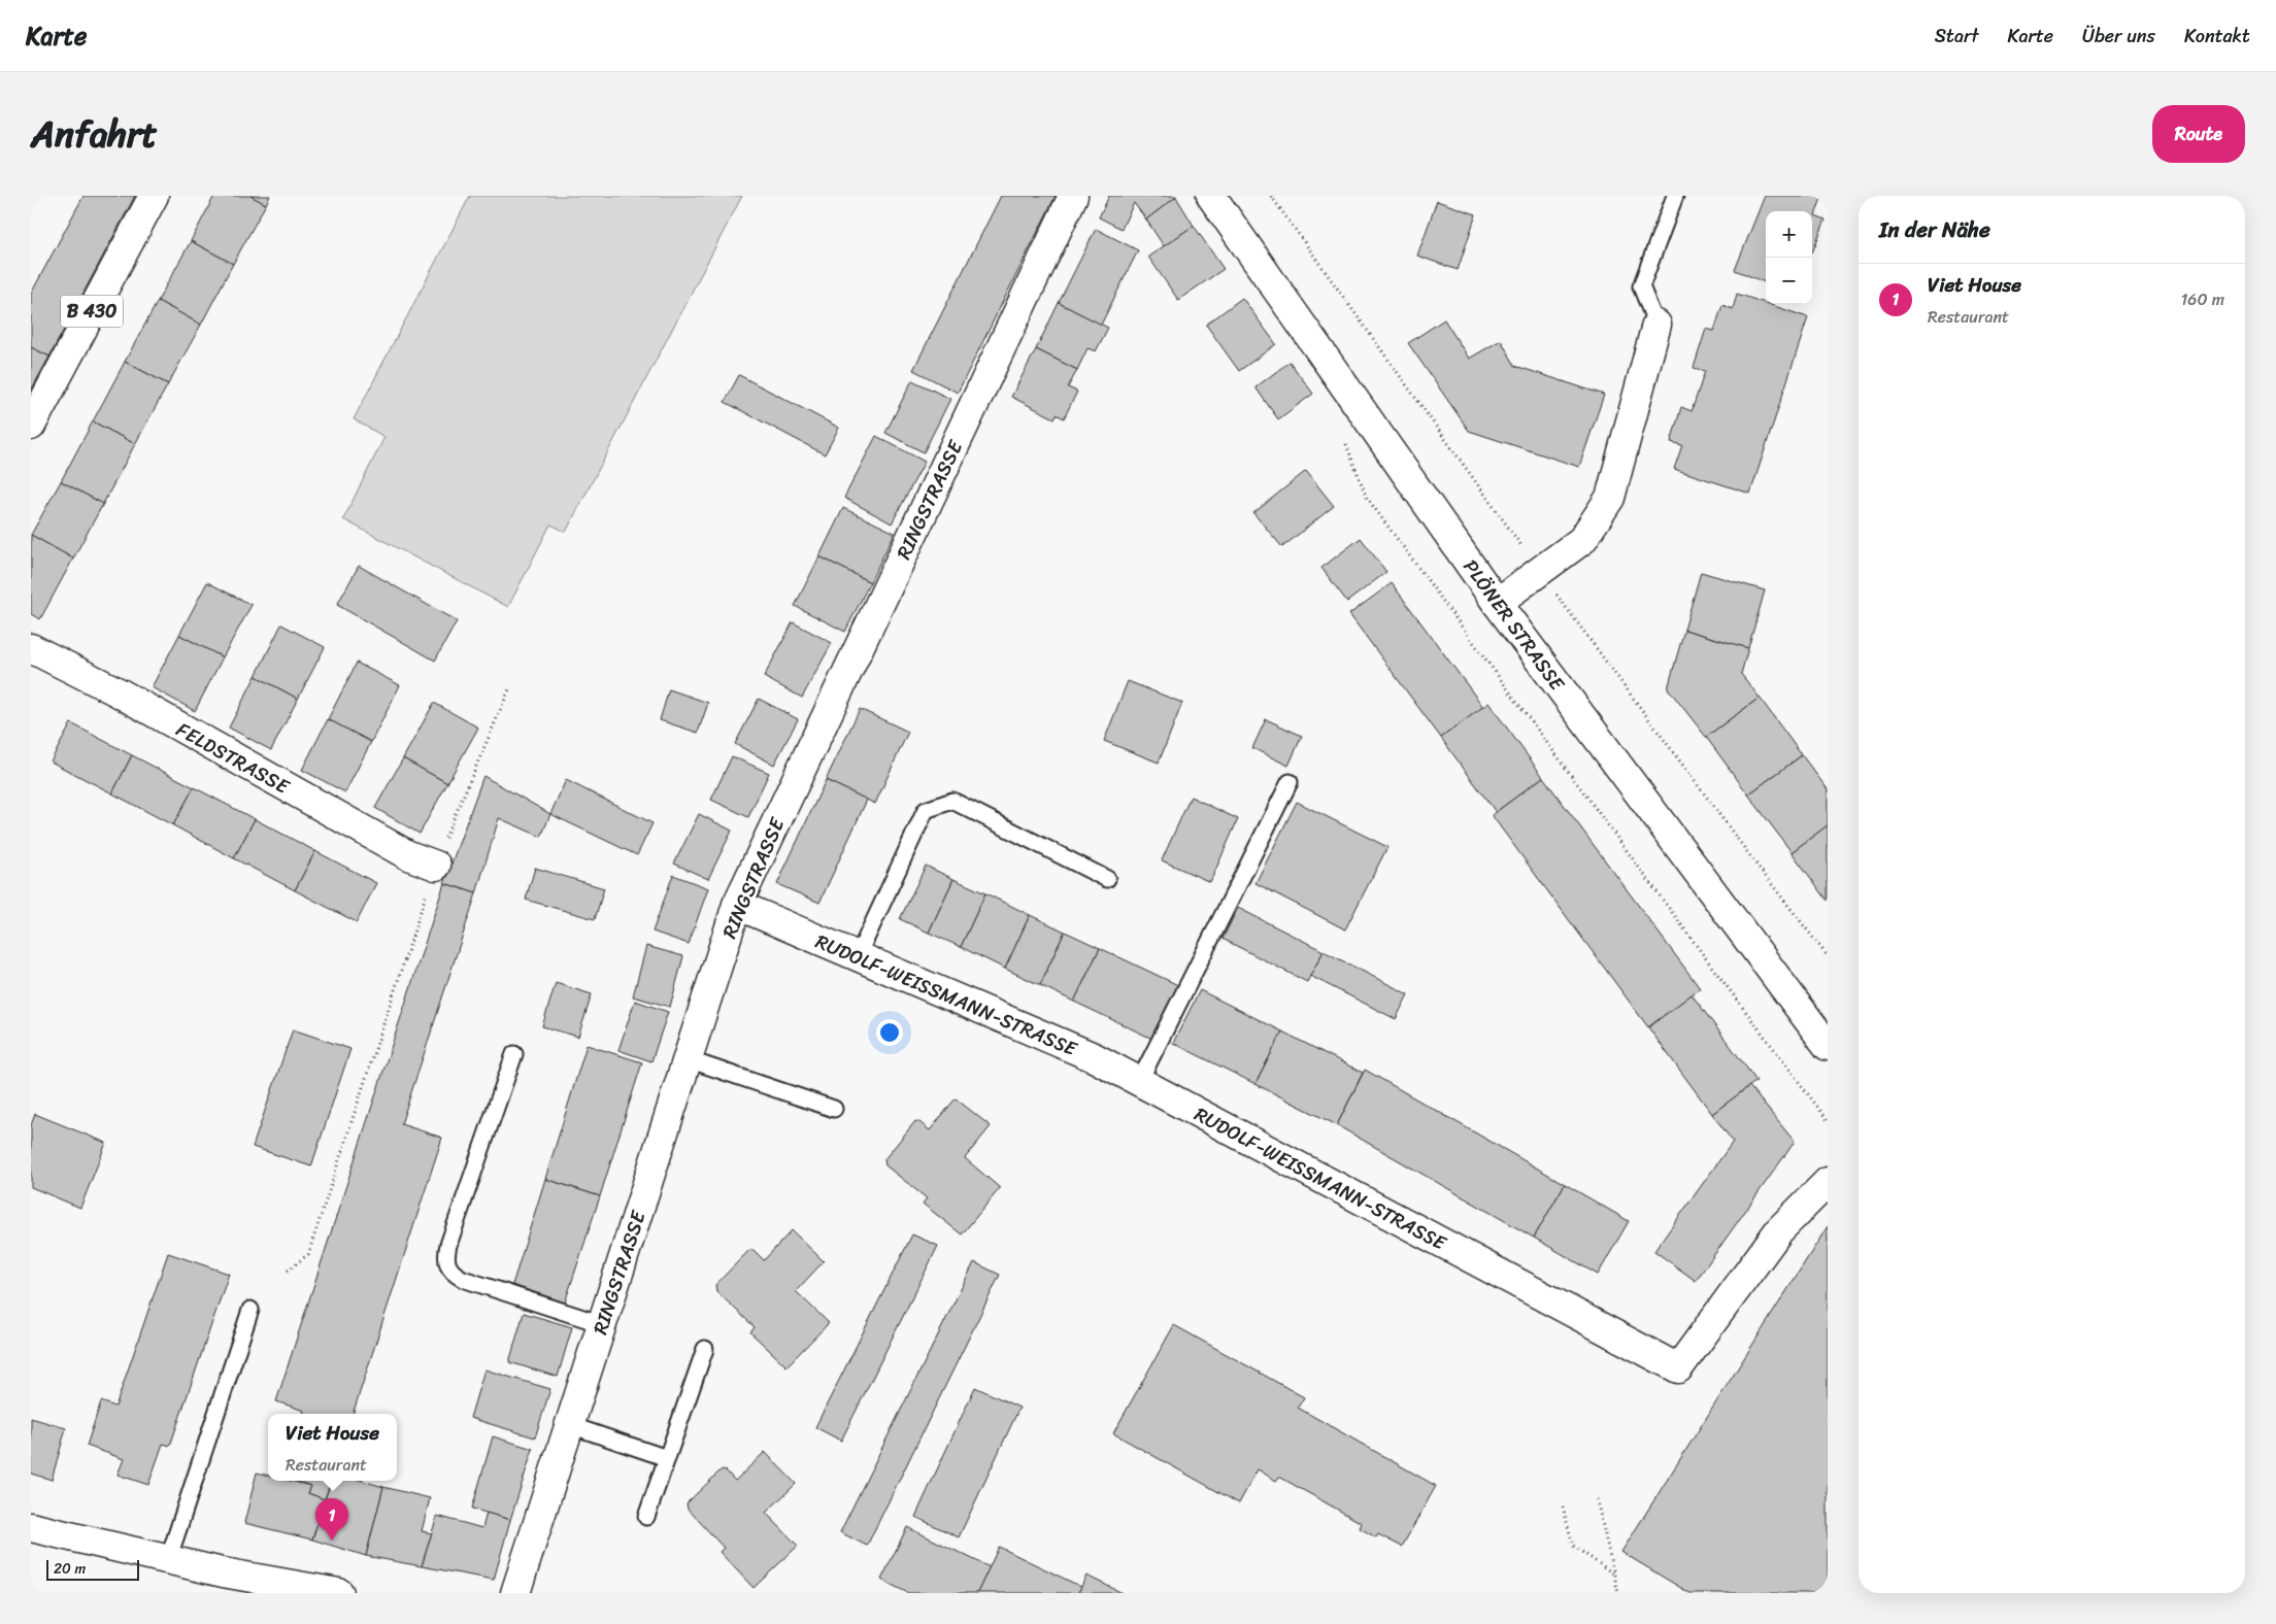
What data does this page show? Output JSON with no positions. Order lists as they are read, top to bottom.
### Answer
{
  "streets": {
    "street": [
      "B 430",
      "RINGSTRASSE",
      "PLÖNER STRASSE",
      "FELDSTRASSE",
      "RUDOLF-WEISSMANN-STRASSE"
    ]
  },
  "crossings": [
    ["RINGSTRASSE", "RUDOLF-WEISSMANN-STRASSE"]
  ],
  "scale_bar": "20 m",
  "page": {
    "header": "Karte",
    "nav": [
      "Start",
      "Karte",
      "Über uns",
      "Kontakt"
    ],
    "title": "Anfahrt",
    "buttons": "Route",
    "heading": "In der Nähe",
    "map_buttons": ["+", "−"],
    "list": [
      {
        "mark": "1",
        "name": "Viet House",
        "note": "Restaurant",
        "value": "160 m"
      }
    ],
    "popup": ["Viet House", "Restaurant"],
    "pins": "1",
    "scale": "20 m"
  }
}
